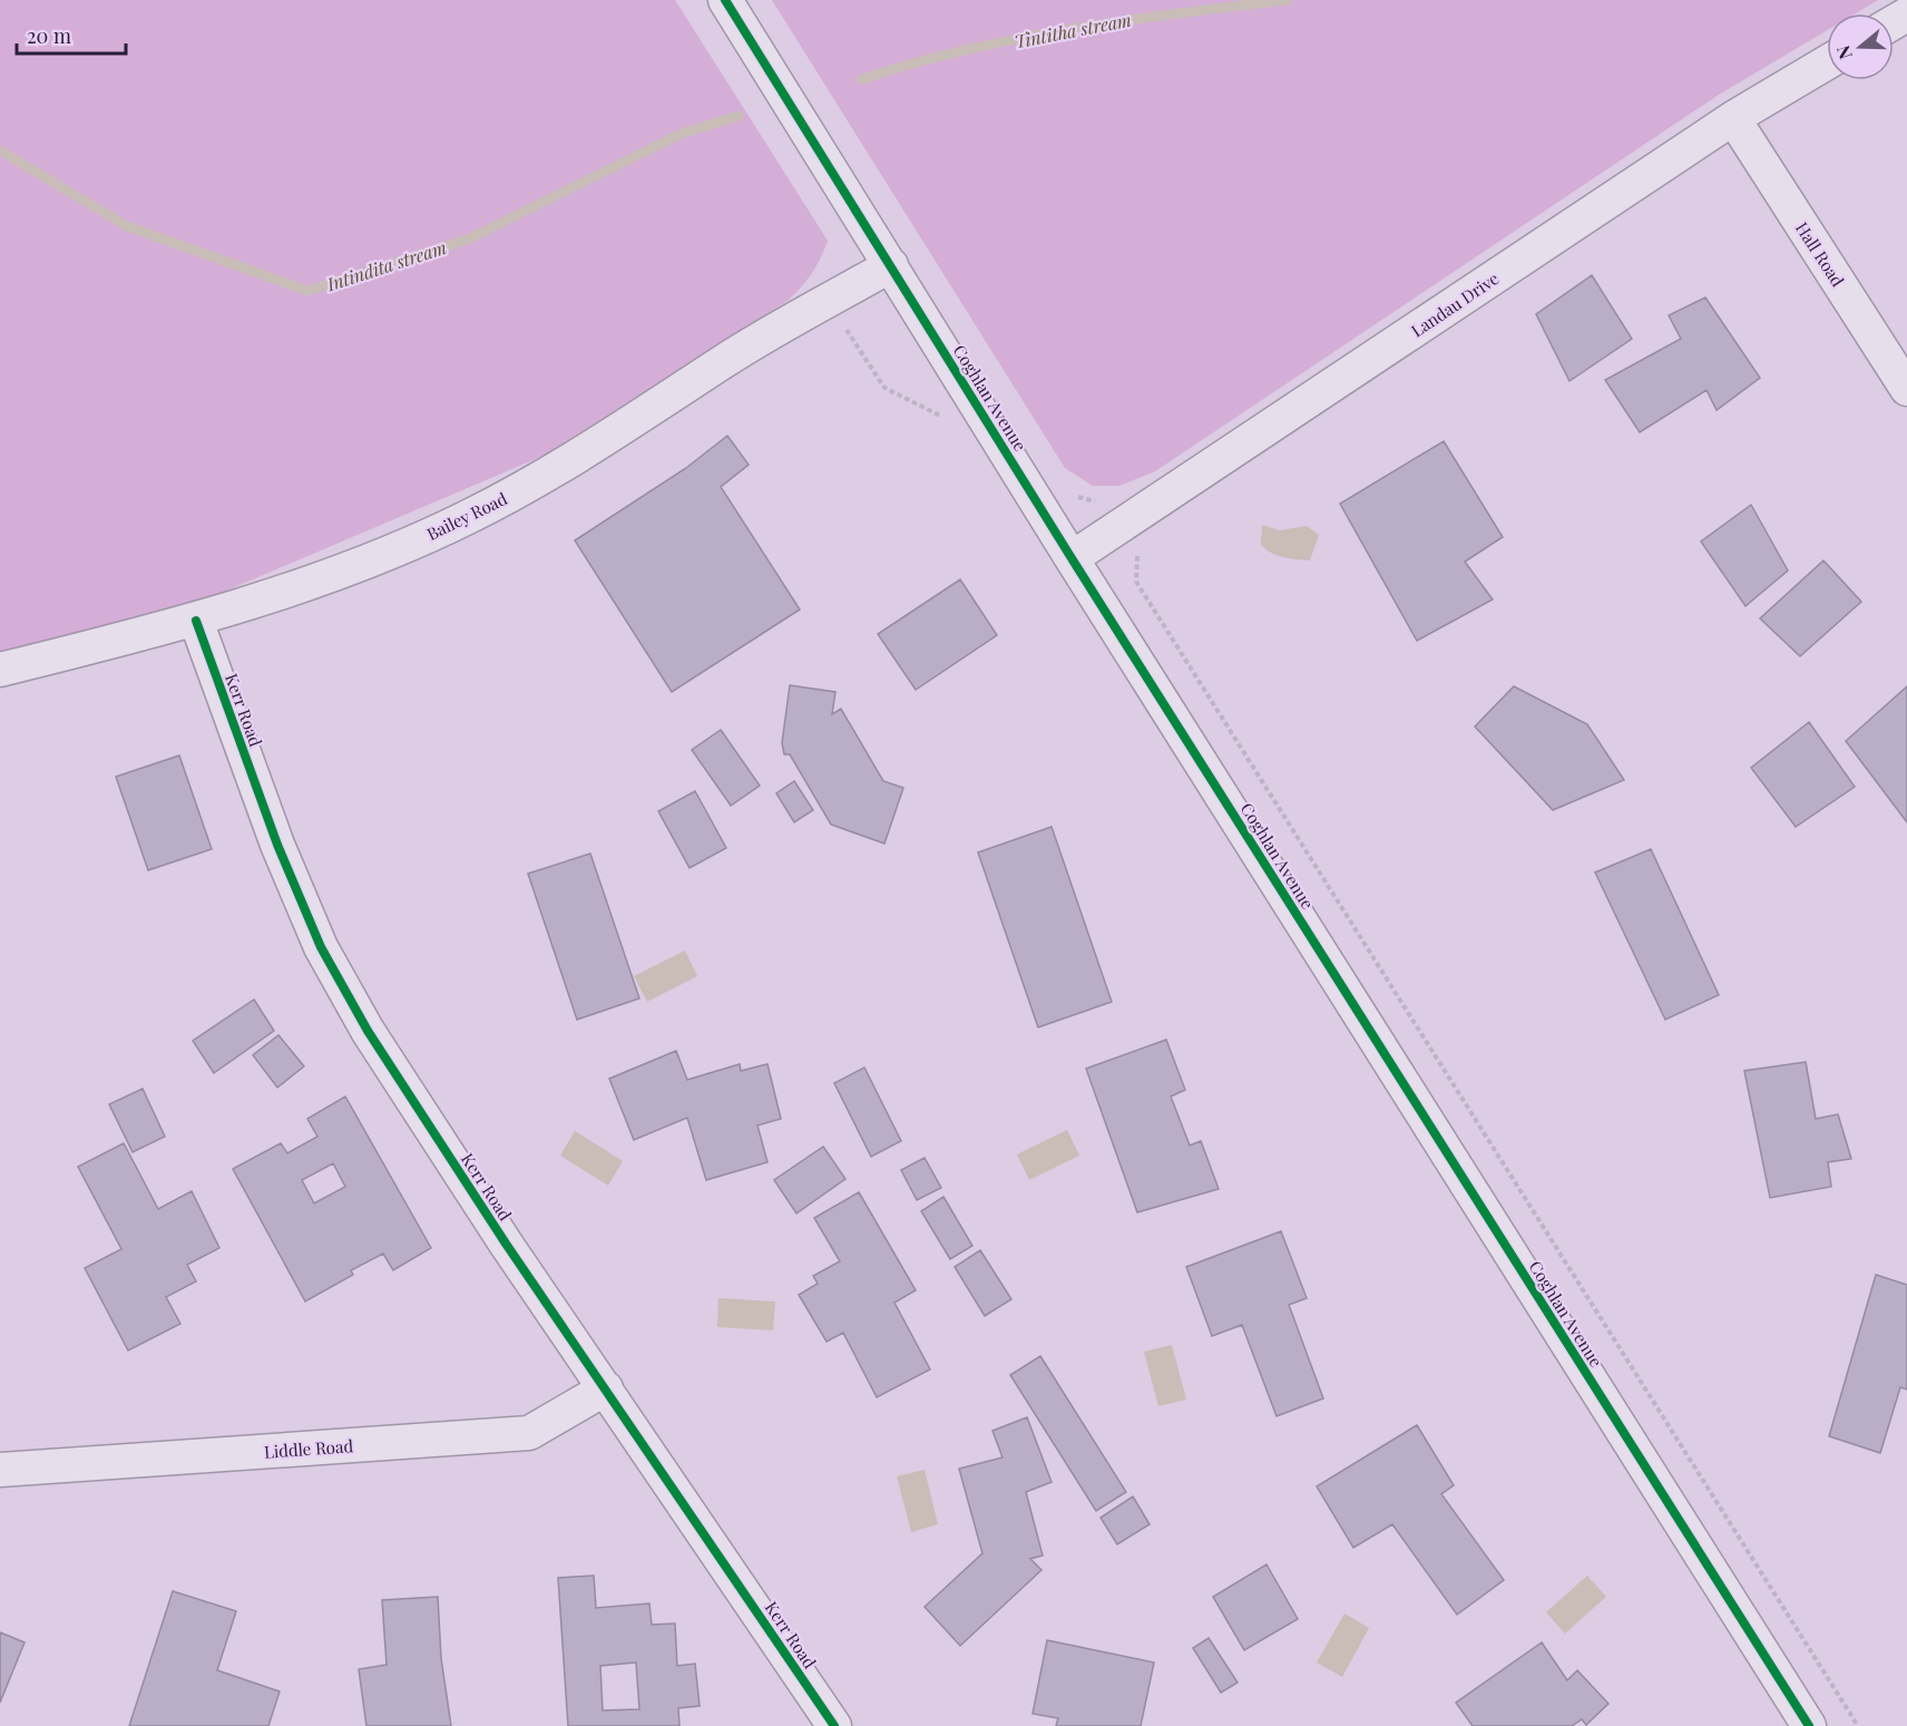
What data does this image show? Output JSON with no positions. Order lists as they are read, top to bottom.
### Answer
{
  "streets": {
    "street": [
      "Hall Road",
      "Landau Drive",
      "Coghlan Avenue",
      "Bailey Road",
      "Kerr Road",
      "Liddle Road"
    ]
  },
  "crossings": [
    ["Hall Road", "Landau Drive"],
    ["Landau Drive", "Coghlan Avenue"],
    ["Coghlan Avenue", "Bailey Road"],
    ["Bailey Road", "Kerr Road"],
    ["Kerr Road", "Liddle Road"]
  ],
  "water": ["Tintitha stream", "Intindita stream"],
  "scale_bar": "20 m",
  "north": "left"
}
